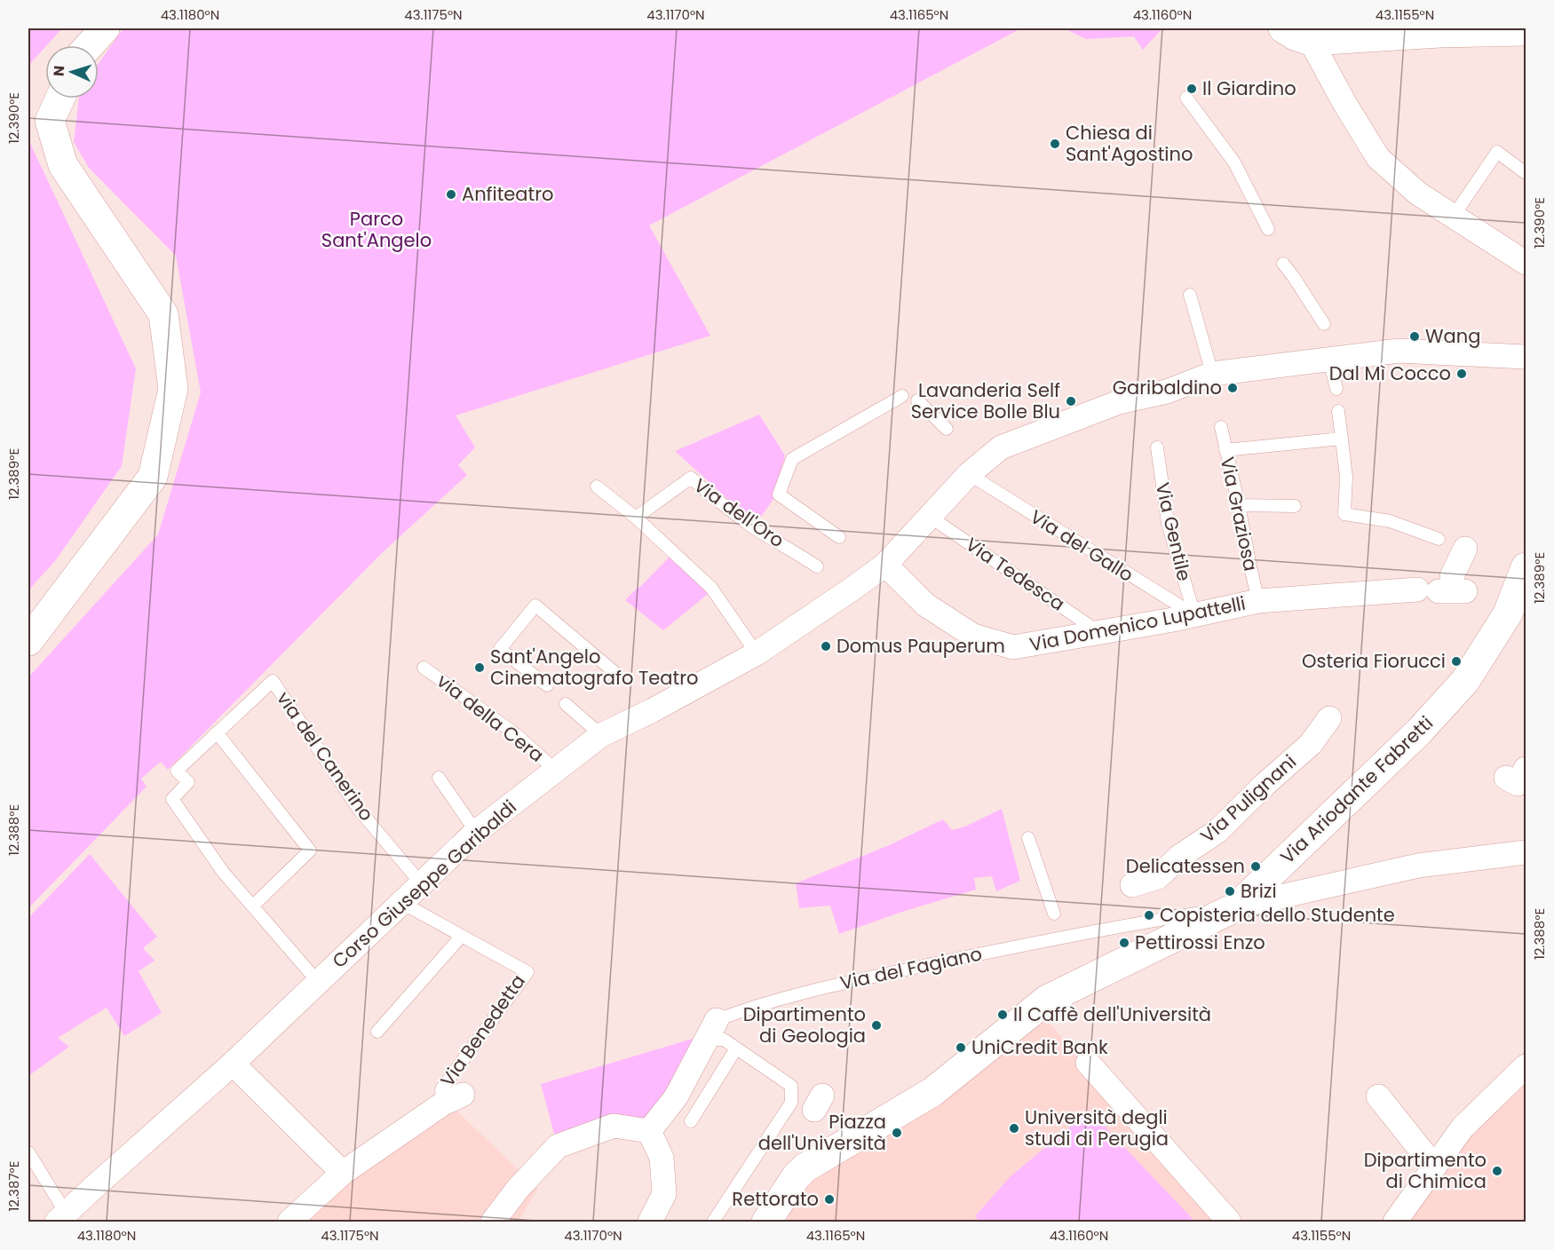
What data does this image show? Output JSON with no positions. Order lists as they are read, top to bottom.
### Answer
{
  "streets": {
    "street": [
      "Via Domenico Lupattelli",
      "Via Ariodante Fabretti",
      "Via Pulignani",
      "Corso Giuseppe Garibaldi",
      "Via Benedetta"
    ],
    "lane": [
      "Via dell'Oro",
      "Via Graziosa",
      "Via Gentile",
      "Via del Gallo",
      "Via Tedesca",
      "via della Cera",
      "via del Canerino",
      "Via del Fagiano"
    ]
  },
  "crossings": [
    ["Via Graziosa", "Via Domenico Lupattelli"],
    ["Via Gentile", "Via del Gallo"],
    ["Via Gentile", "Via Domenico Lupattelli"],
    ["Via del Gallo", "Via Domenico Lupattelli"],
    ["Via del Gallo", "Corso Giuseppe Garibaldi"],
    ["Via Tedesca", "Via Domenico Lupattelli"],
    ["Via Tedesca", "Corso Giuseppe Garibaldi"],
    ["Via Domenico Lupattelli", "Corso Giuseppe Garibaldi"],
    ["via della Cera", "Corso Giuseppe Garibaldi"],
    ["via del Canerino", "Corso Giuseppe Garibaldi"],
    ["Via Ariodante Fabretti", "Via del Fagiano"],
    ["Corso Giuseppe Garibaldi", "Via Benedetta"]
  ],
  "parks": ["Parco Sant'Angelo"],
  "places": [
    "Il Giardino",
    "Chiesa di Sant'Agostino",
    "Anfiteatro",
    "Wang",
    "Dal Mì Cocco",
    "Garibaldino",
    "Lavanderia Self Service Bolle Blu",
    "Domus Pauperum",
    "Osteria Fiorucci",
    "Sant'Angelo Cinematografo Teatro",
    "Delicatessen",
    "Brizi",
    "Copisteria dello Studente",
    "Pettirossi Enzo",
    "Il Caffè dell'Università",
    "Dipartimento di Geologia",
    "UniCredit Bank",
    "Università degli studi di Perugia",
    "Piazza dell'Università",
    "Dipartimento di Chimica",
    "Rettorato"
  ],
  "north": "left",
  "coordinates": [
    "43.1180°N",
    "43.1175°N",
    "43.1170°N",
    "43.1165°N",
    "43.1160°N",
    "43.1155°N",
    "12.390°E",
    "12.389°E",
    "12.388°E",
    "12.387°E"
  ]
}
